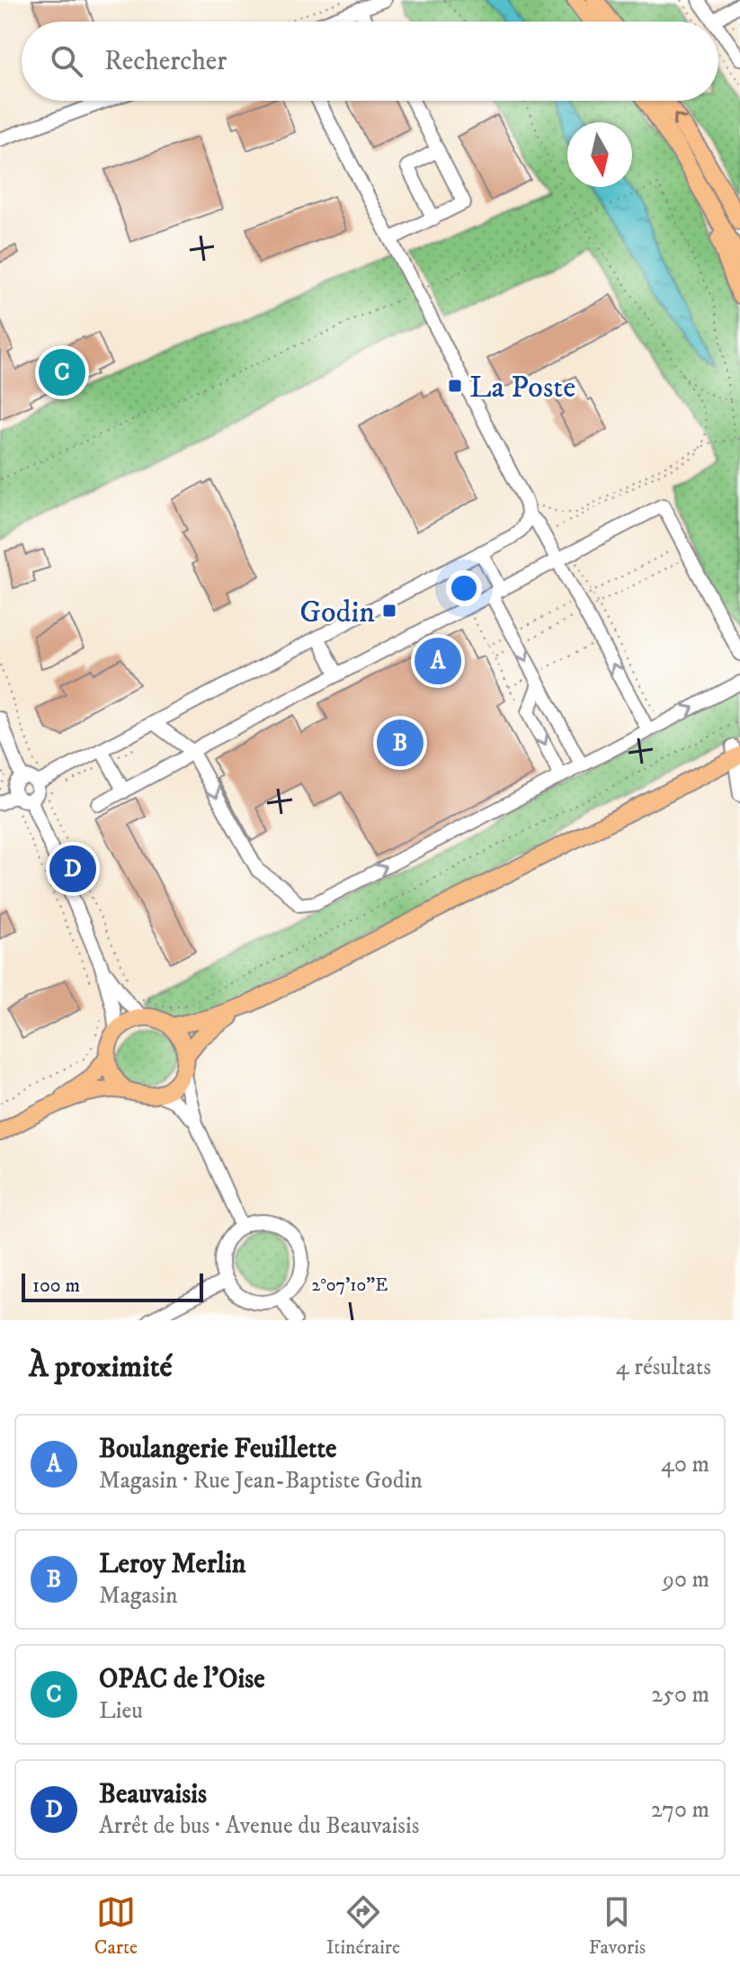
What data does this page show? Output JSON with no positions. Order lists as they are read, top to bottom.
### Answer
{
  "places": {
    "transit": ["La Poste", "Godin"]
  },
  "scale_bar": "100 m",
  "north": "bottom",
  "page": {
    "search": "Rechercher",
    "pins": [
      "C",
      "A",
      "B",
      "D"
    ],
    "scale": "100 m",
    "heading": ["À proximité", "4 résultats"],
    "list": [
      {
        "mark": "A",
        "name": "Boulangerie Feuillette",
        "note": "Magasin · Rue Jean-Baptiste Godin",
        "value": "40 m"
      },
      {
        "mark": "B",
        "name": "Leroy Merlin",
        "note": "Magasin",
        "value": "90 m"
      },
      {
        "mark": "C",
        "name": "OPAC de l'Oise",
        "note": "Lieu",
        "value": "250 m"
      },
      {
        "mark": "D",
        "name": "Beauvaisis",
        "note": "Arrêt de bus · Avenue du Beauvaisis",
        "value": "270 m"
      }
    ],
    "nav": ["Carte", "Itinéraire", "Favoris"]
  },
  "coordinates": ["2°07'10\"E"]
}
